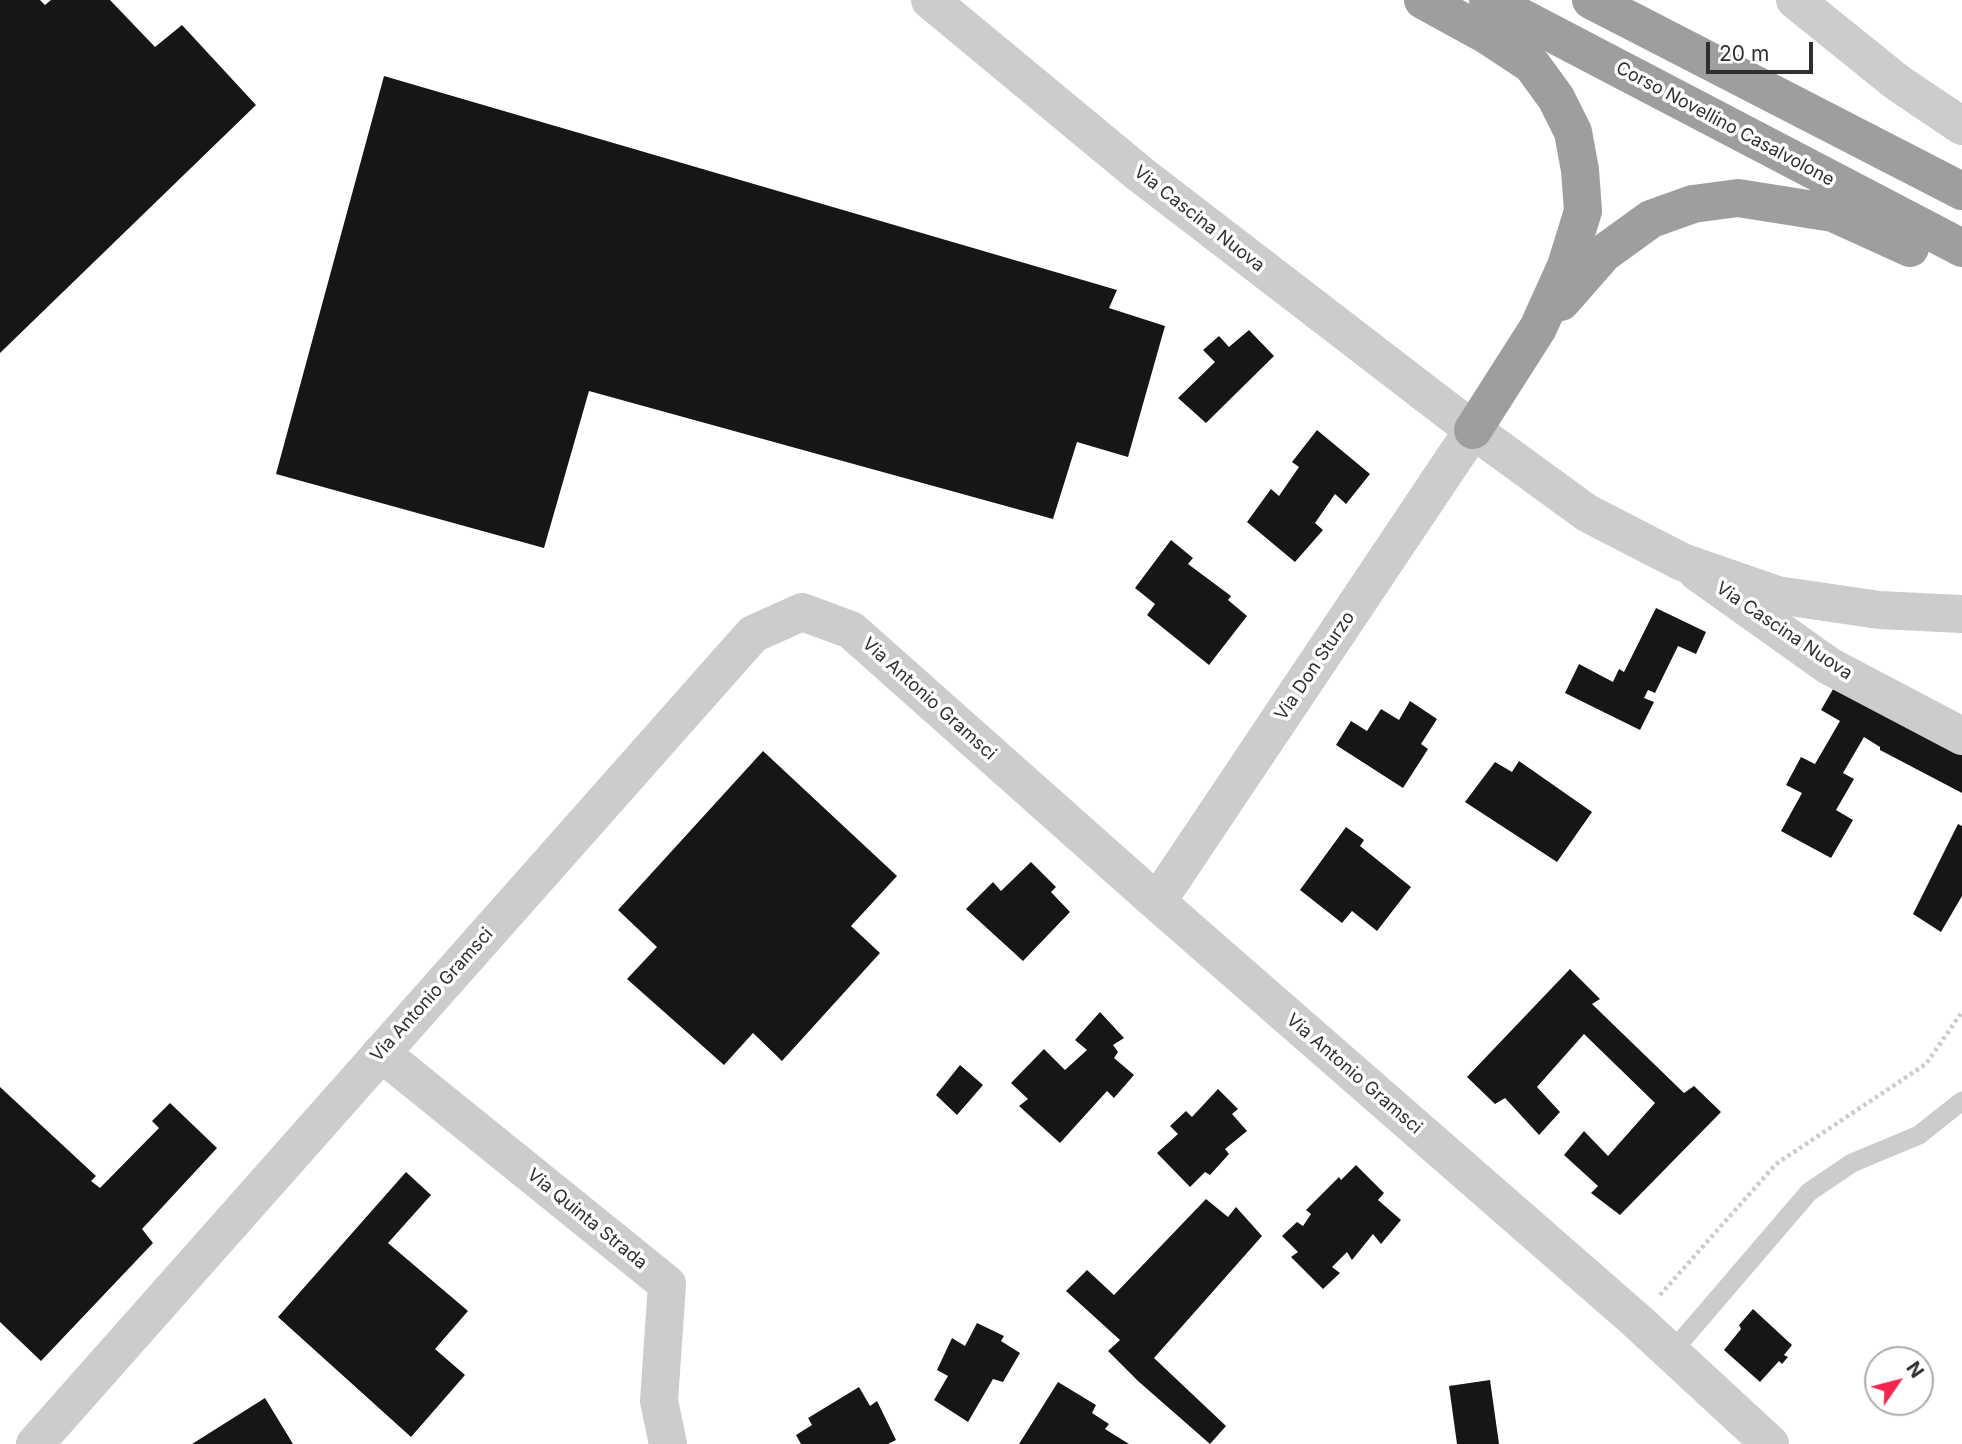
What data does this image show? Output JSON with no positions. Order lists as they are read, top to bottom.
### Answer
{
  "streets": {
    "highway": ["Corso Novellino Casalvolone"],
    "street": [
      "Via Cascina Nuova",
      "Via Don Sturzo",
      "Via Antonio Gramsci",
      "Via Quinta Strada"
    ]
  },
  "crossings": [
    ["Via Cascina Nuova", "Via Don Sturzo"],
    ["Via Don Sturzo", "Via Antonio Gramsci"],
    ["Via Antonio Gramsci", "Via Quinta Strada"]
  ],
  "scale_bar": "20 m",
  "north": "top right"
}
